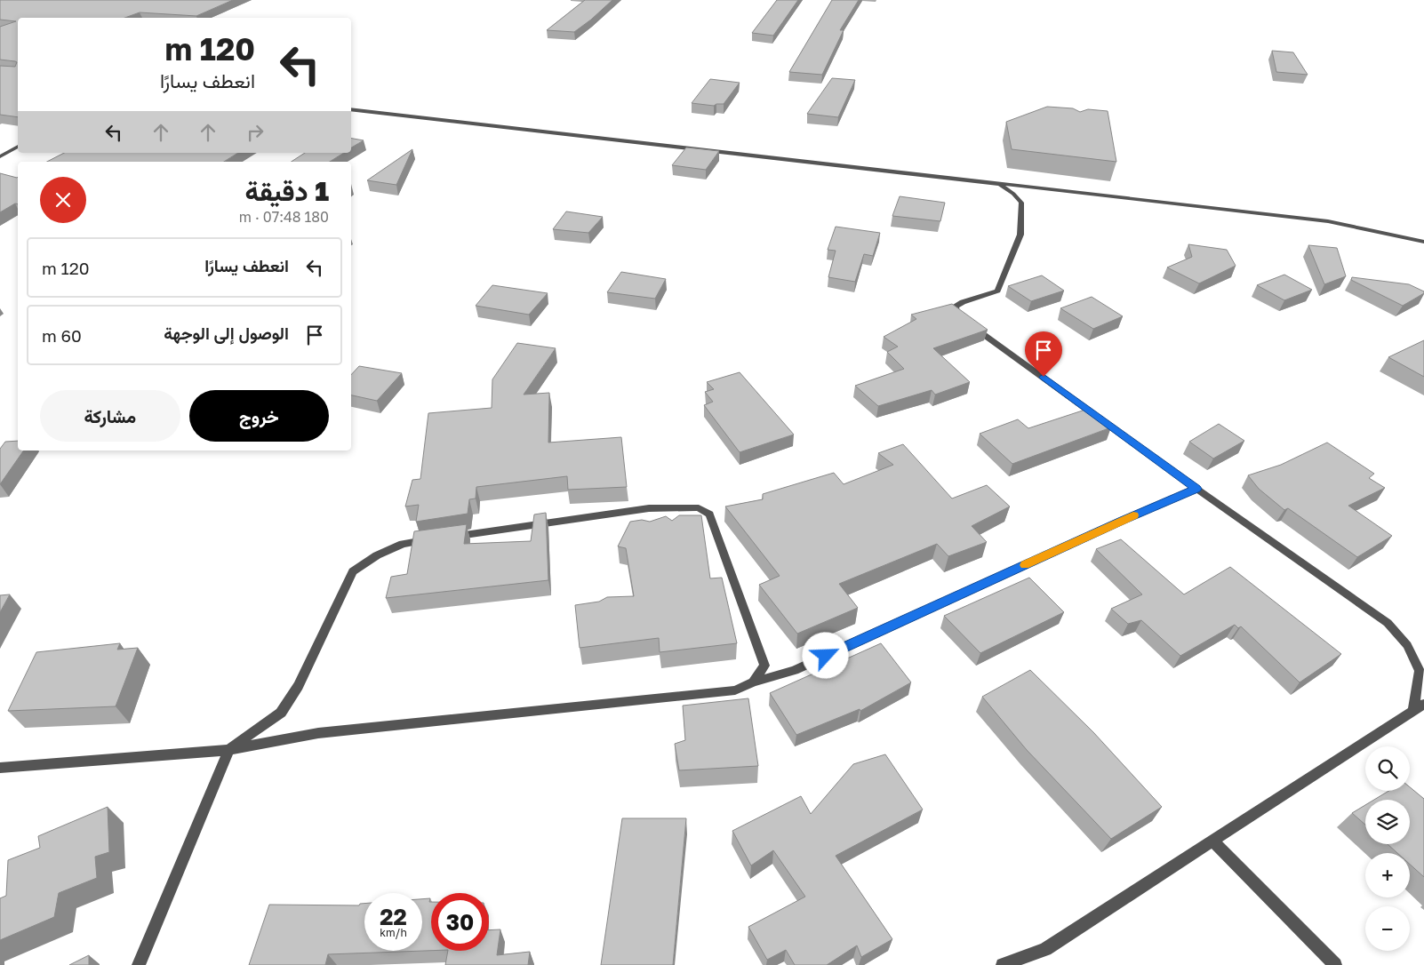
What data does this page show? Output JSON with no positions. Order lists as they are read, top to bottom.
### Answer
{
  "page": {
    "turn": ["120 m", "انعطف يسارًا"],
    "heading": ["1 دقيقة", "180 m · 07:48"],
    "list": [
      {
        "name": "انعطف يسارًا",
        "value": "120 m"
      },
      {
        "name": "الوصول إلى الوجهة",
        "value": "60 m"
      }
    ],
    "buttons": ["خروج", "مشاركة"],
    "map_buttons": ["+", "−"],
    "speed": "22 km/h",
    "limit": "30"
  }
}
